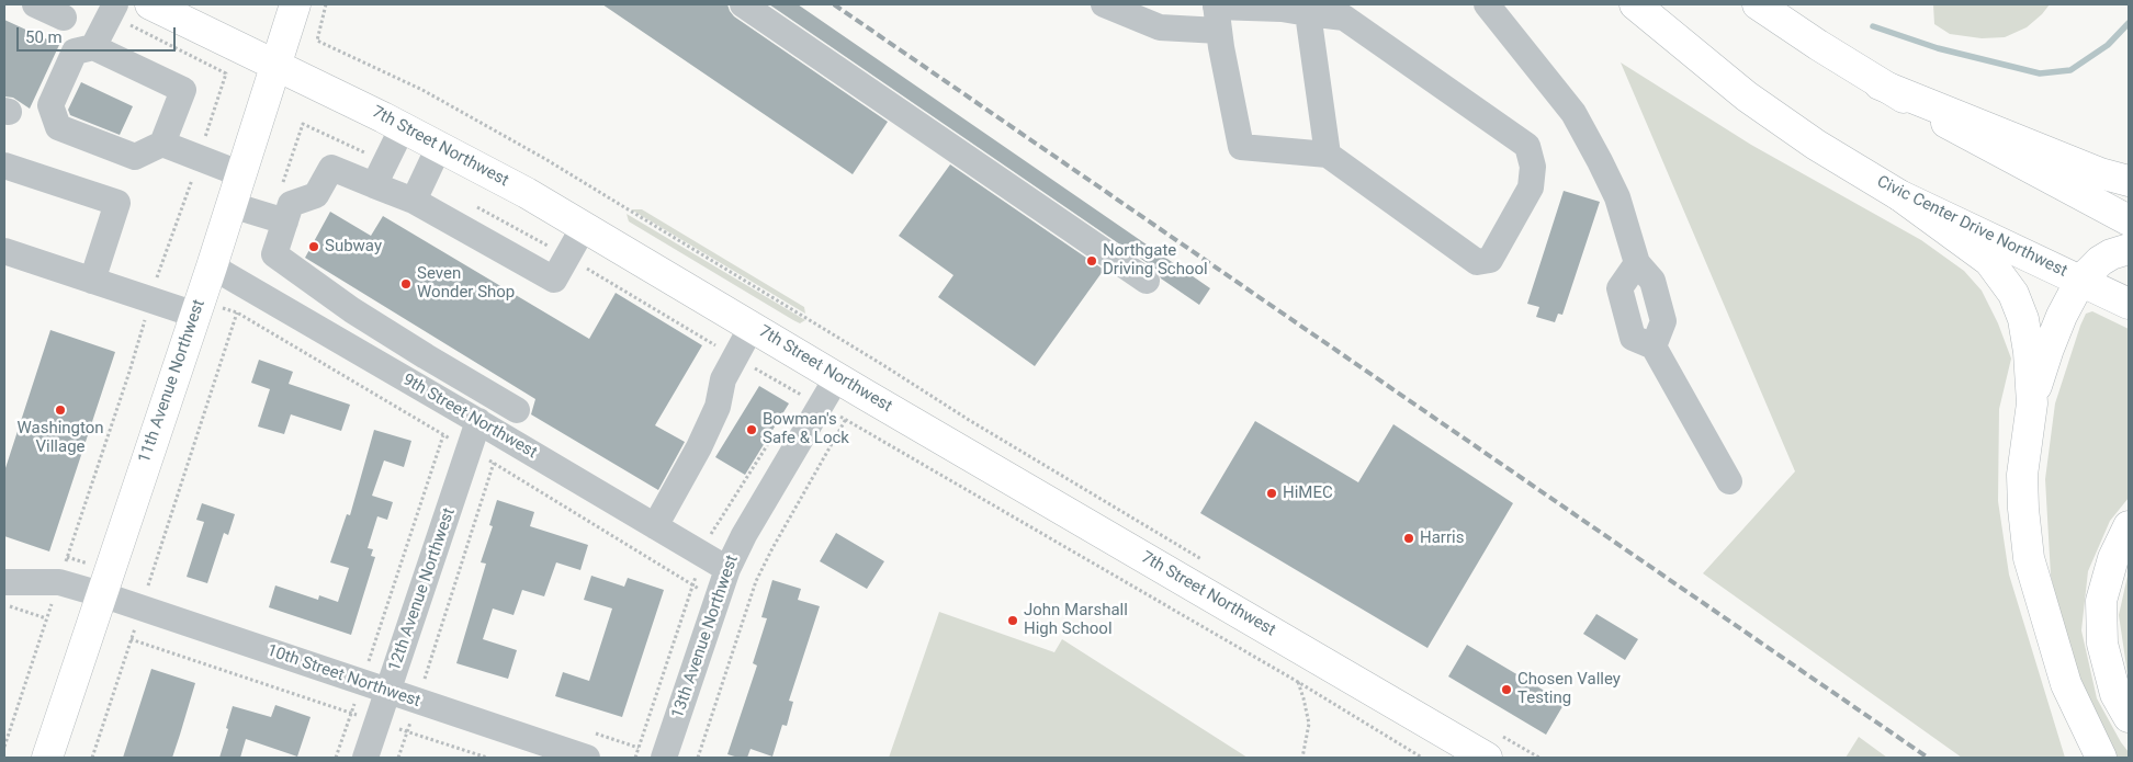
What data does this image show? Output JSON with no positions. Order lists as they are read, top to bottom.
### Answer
{
  "streets": {
    "main road": ["7th Street Northwest", "Civic Center Drive Northwest", "11th Avenue Northwest"],
    "street": [
      "9th Street Northwest",
      "12th Avenue Northwest",
      "13th Avenue Northwest",
      "10th Street Northwest"
    ]
  },
  "crossings": [
    ["7th Street Northwest", "11th Avenue Northwest"],
    ["7th Street Northwest", "13th Avenue Northwest"],
    ["11th Avenue Northwest", "9th Street Northwest"],
    ["11th Avenue Northwest", "10th Street Northwest"],
    ["9th Street Northwest", "12th Avenue Northwest"],
    ["9th Street Northwest", "13th Avenue Northwest"],
    ["12th Avenue Northwest", "10th Street Northwest"]
  ],
  "places": [
    "Subway",
    "Northgate Driving School",
    "Seven Wonder Shop",
    "Washington Village",
    "Bowman's Safe & Lock",
    "HiMEC",
    "Harris",
    "John Marshall High School",
    "Chosen Valley Testing"
  ],
  "scale_bar": "50 m"
}
